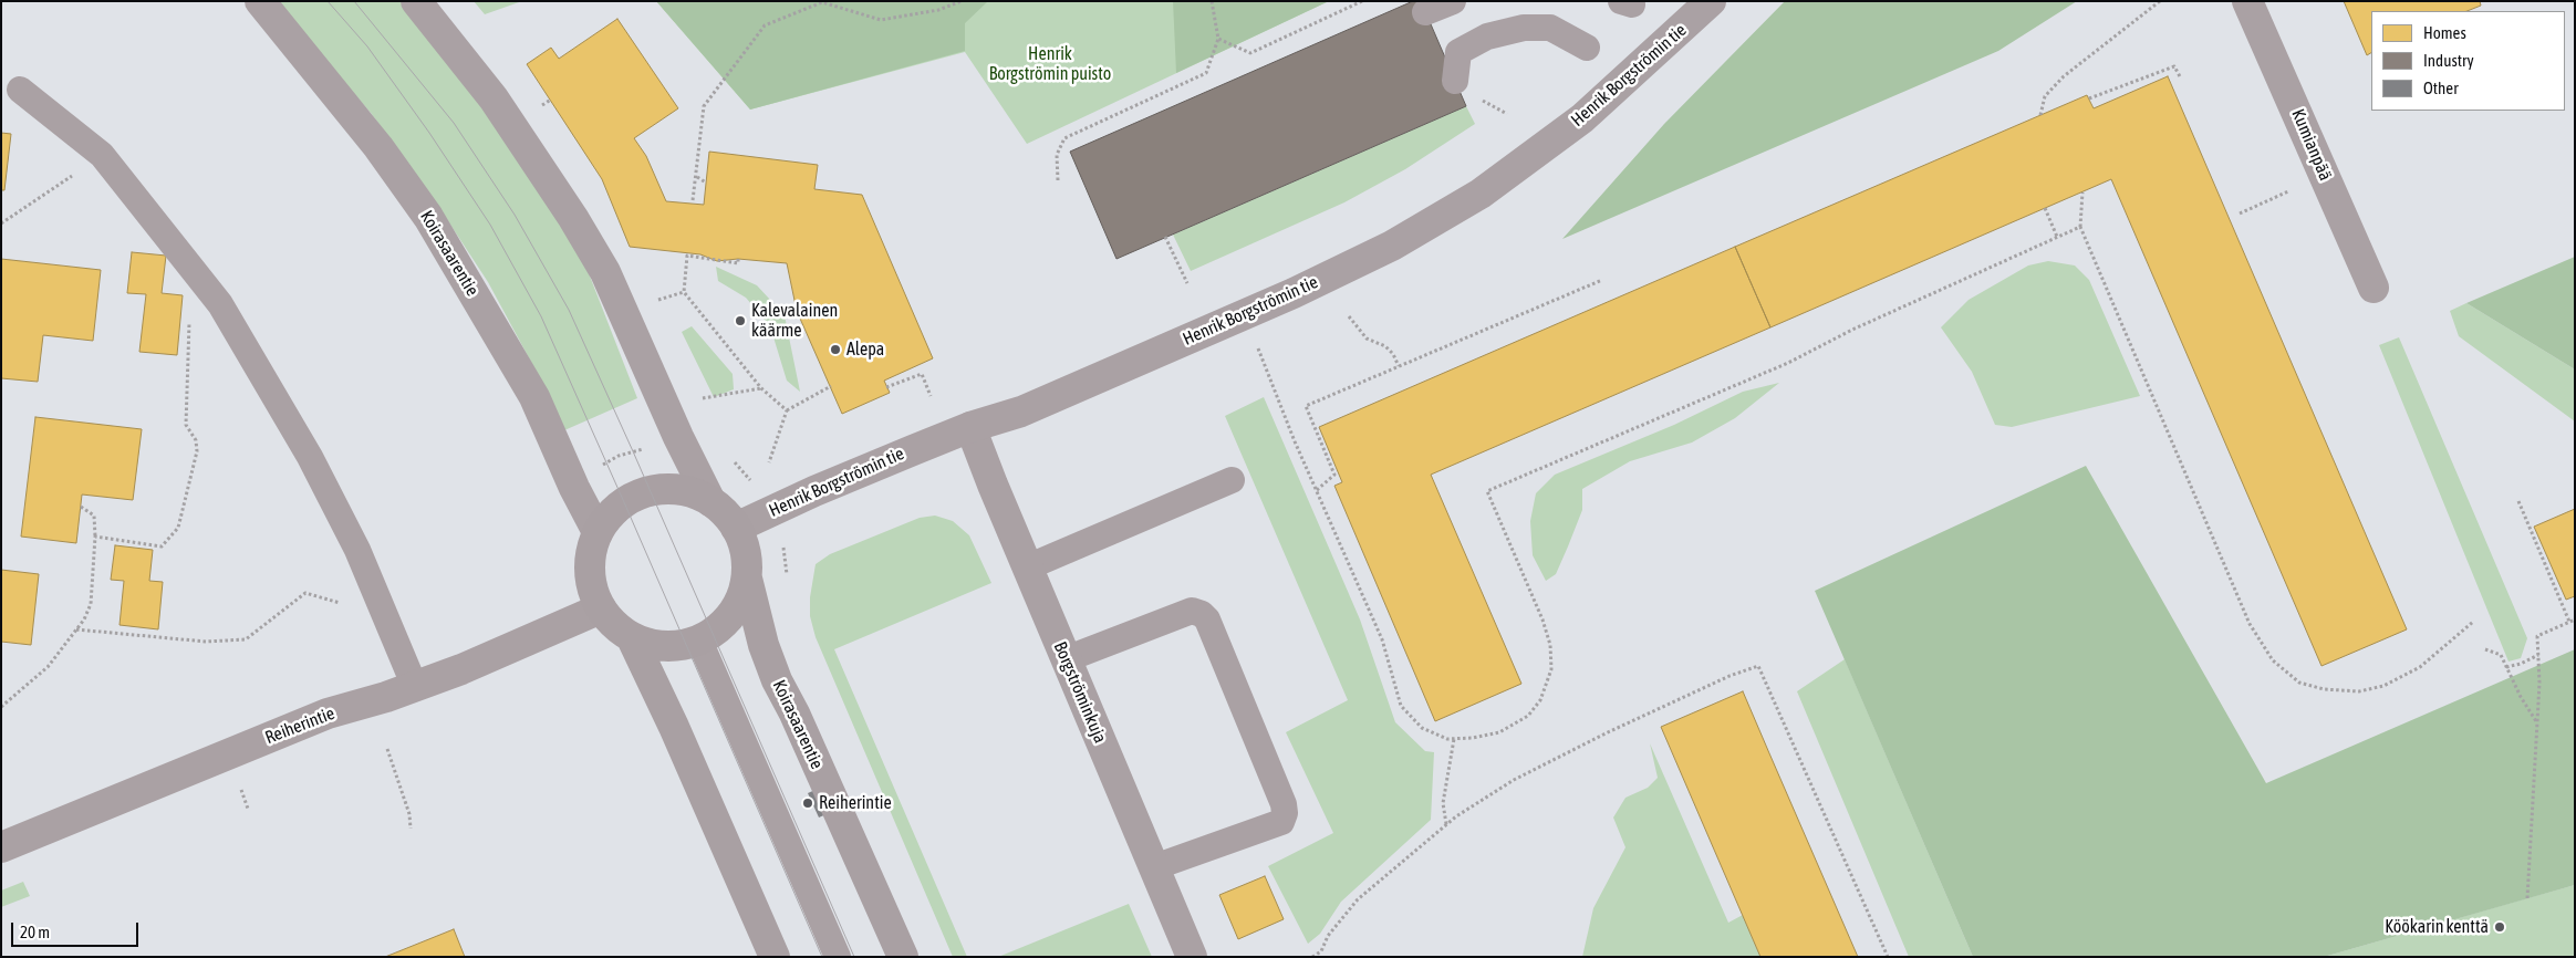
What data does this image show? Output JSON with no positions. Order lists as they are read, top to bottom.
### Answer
{
  "streets": {
    "main road": ["Koirasaarentie"],
    "street": [
      "Henrik Borgströmin tie",
      "Kumianpää",
      "Borgströminkuja",
      "Reiherintie"
    ]
  },
  "crossings": [
    ["Henrik Borgströmin tie", "Koirasaarentie"],
    ["Henrik Borgströmin tie", "Borgströminkuja"],
    ["Henrik Borgströmin tie", "Reiherintie"],
    ["Koirasaarentie", "Reiherintie"]
  ],
  "parks": ["Henrik Borgströmin puisto"],
  "places": [
    "Kalevalainen käärme",
    "Alepa",
    "Reiherintie",
    "Köökarin kenttä"
  ],
  "legend": ["Homes", "Industry", "Other"],
  "scale_bar": "20 m"
}
